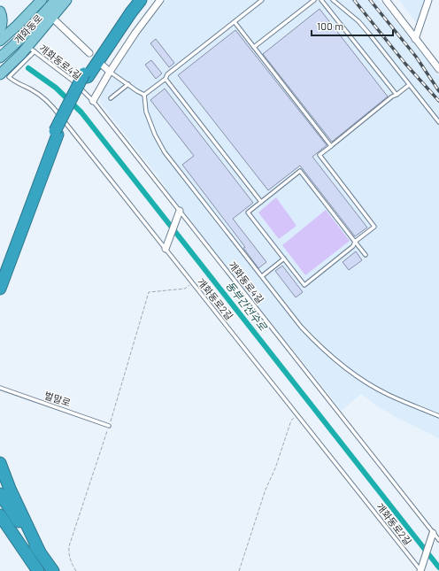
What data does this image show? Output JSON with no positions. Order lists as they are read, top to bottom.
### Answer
{
  "streets": {
    "main road": ["개화동로"],
    "lane": ["개화동로4길", "개화동로2길", "벌말로"]
  },
  "crossings": [
    ["개화동로4길", "개화동로2길"]
  ],
  "water": ["동부간선수로"],
  "scale_bar": "100 m"
}
